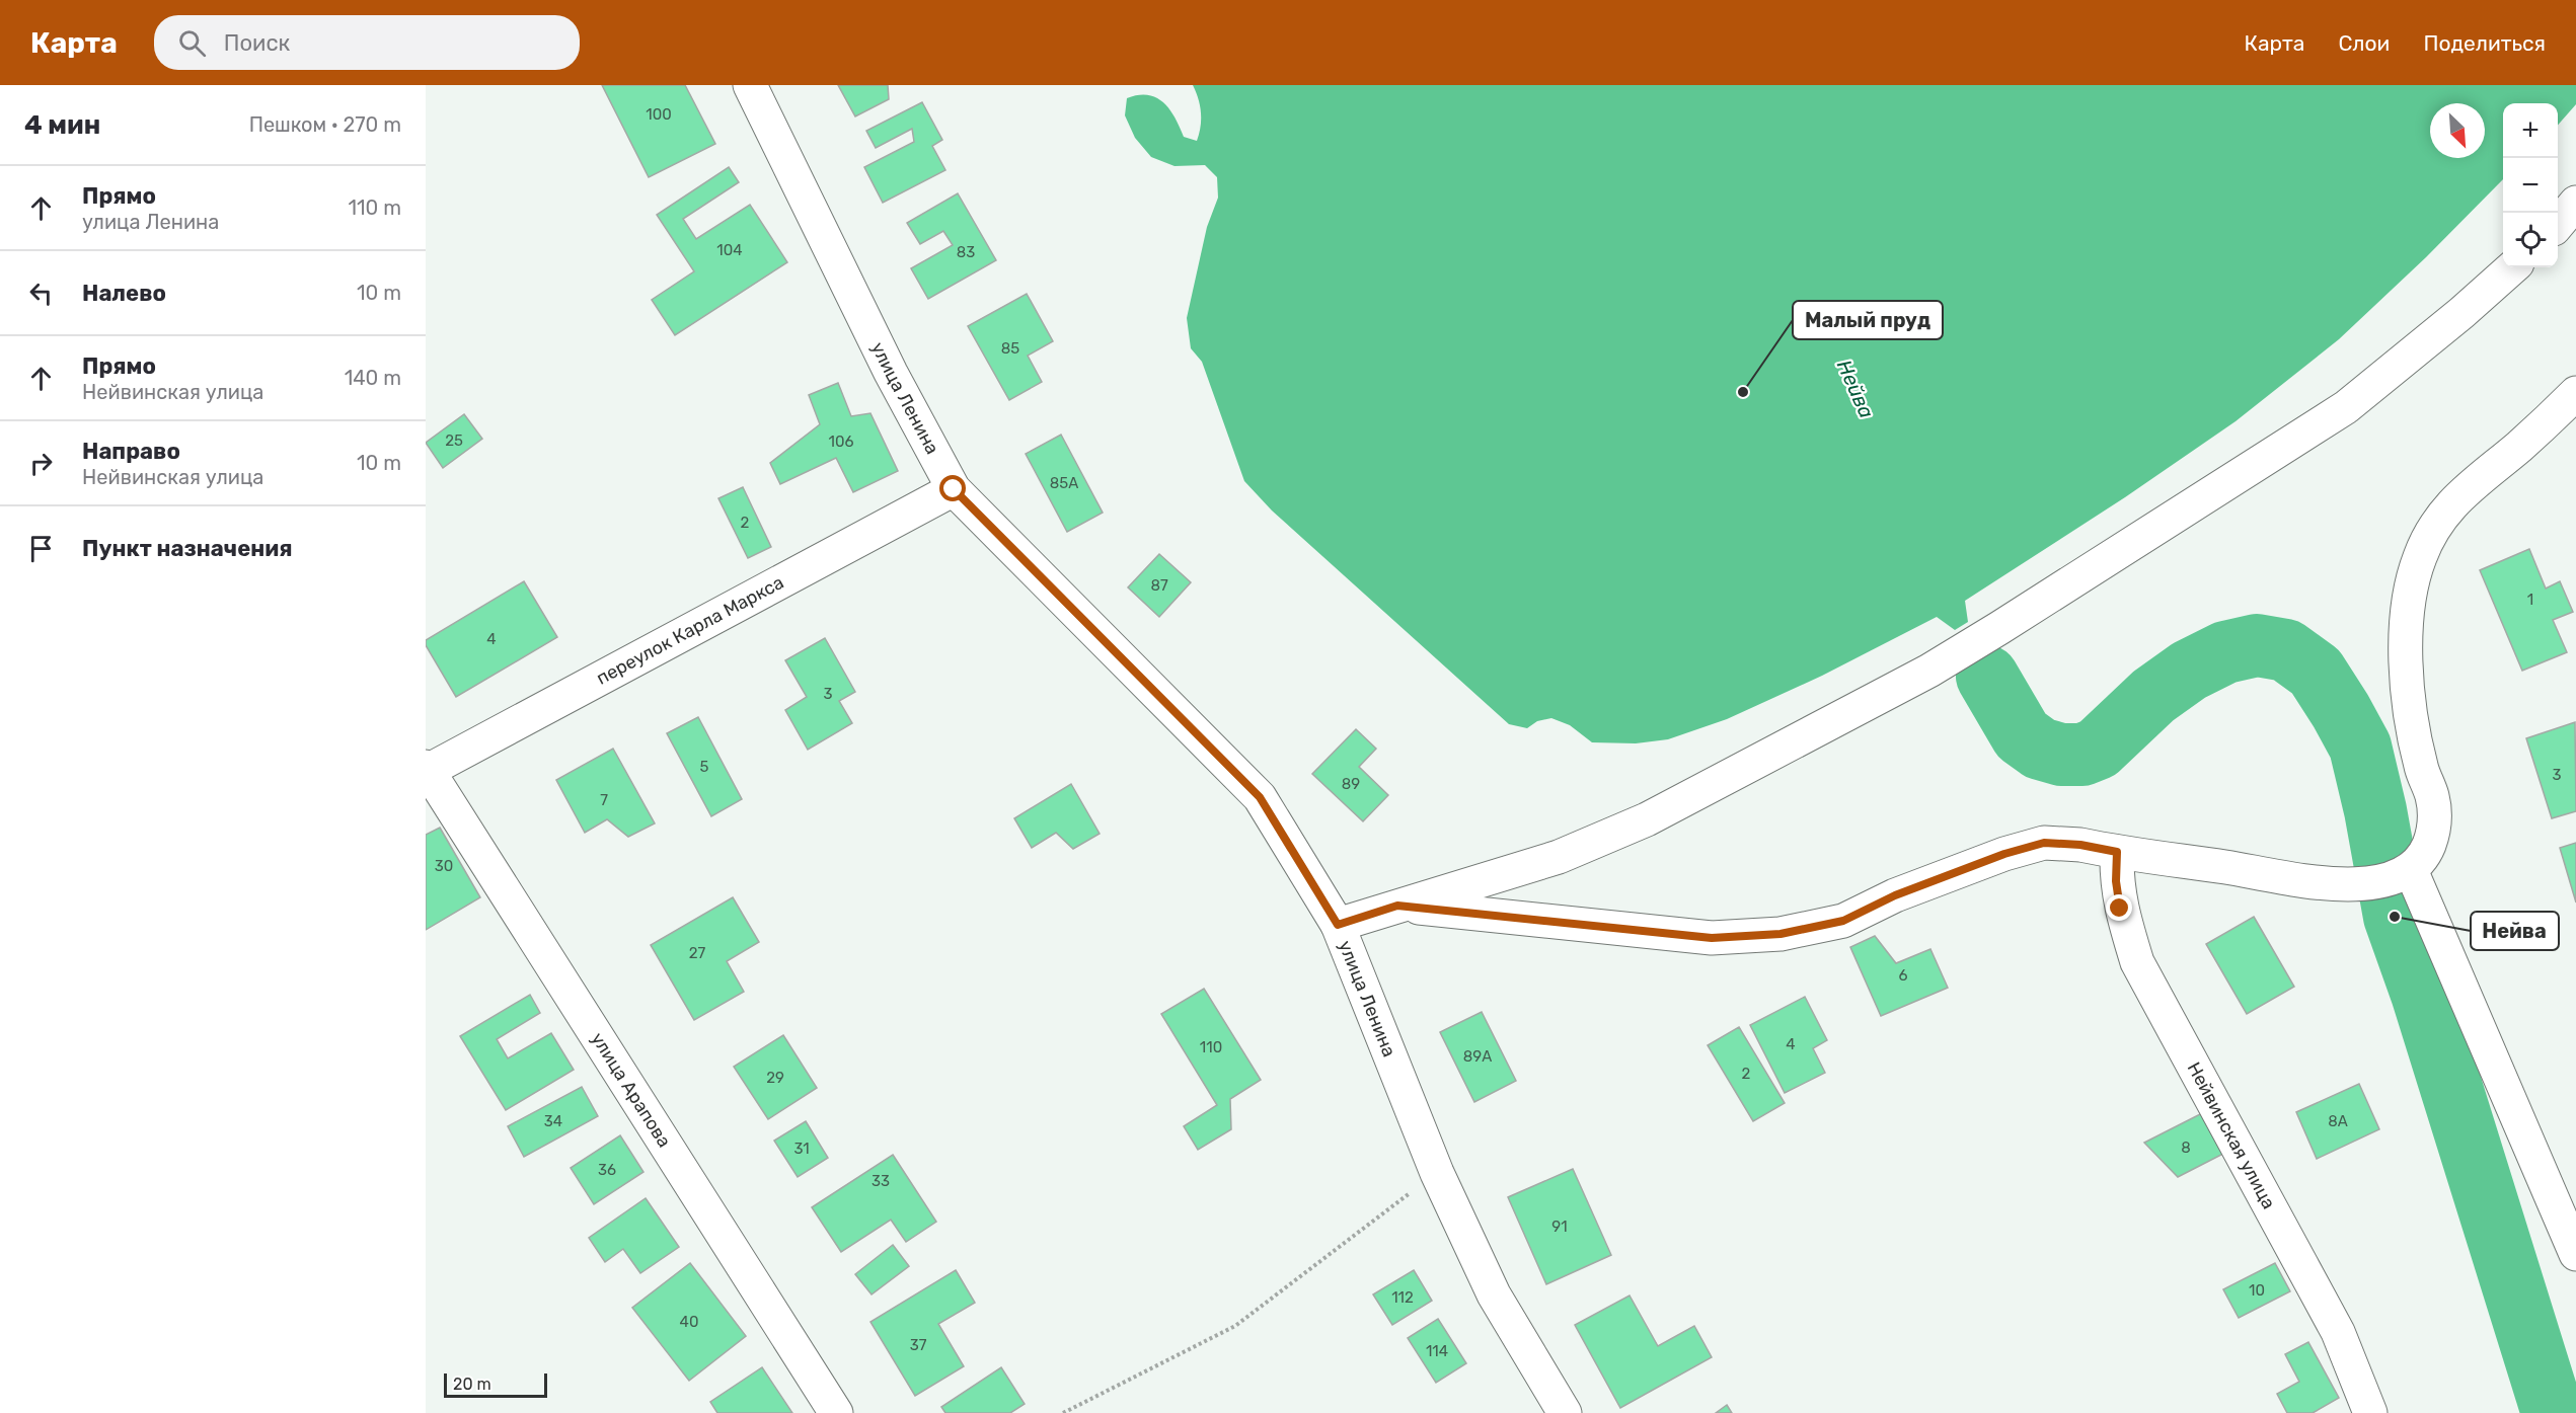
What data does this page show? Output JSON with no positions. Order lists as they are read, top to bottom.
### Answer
{
  "streets": {
    "street": [
      "улица Ленина",
      "переулок Карла Маркса",
      "улица Арапова",
      "Нейвинская улица"
    ]
  },
  "crossings": [
    ["улица Ленина", "переулок Карла Маркса"],
    ["переулок Карла Маркса", "улица Арапова"]
  ],
  "water": ["Нейва"],
  "places": ["Малый пруд", "Нейва"],
  "house_numbers": [
    "100",
    "104",
    "83",
    "85",
    "25",
    "106",
    "85А",
    "2",
    "87",
    "1",
    "4",
    "3",
    "5",
    "3",
    "89",
    "7",
    "30",
    "27",
    "6",
    "4",
    "110",
    "89А",
    "2",
    "29",
    "34",
    "8А",
    "8",
    "31",
    "36",
    "33",
    "91",
    "10",
    "112",
    "40",
    "37",
    "114"
  ],
  "scale_bar": "20 m",
  "north": "bottom right",
  "page": {
    "header": "Карта",
    "search": "Поиск",
    "nav": ["Карта", "Слои", "Поделиться"],
    "heading": ["4 мин", "Пешком · 270 m"],
    "map_buttons": ["+", "−"],
    "list": [
      ["Прямо", "улица Ленина", "110 m"],
      ["Налево", "10 m"],
      ["Прямо", "Нейвинская улица", "140 m"],
      ["Направо", "Нейвинская улица", "10 m"],
      "Пункт назначения"
    ],
    "scale": "20 m"
  }
}
